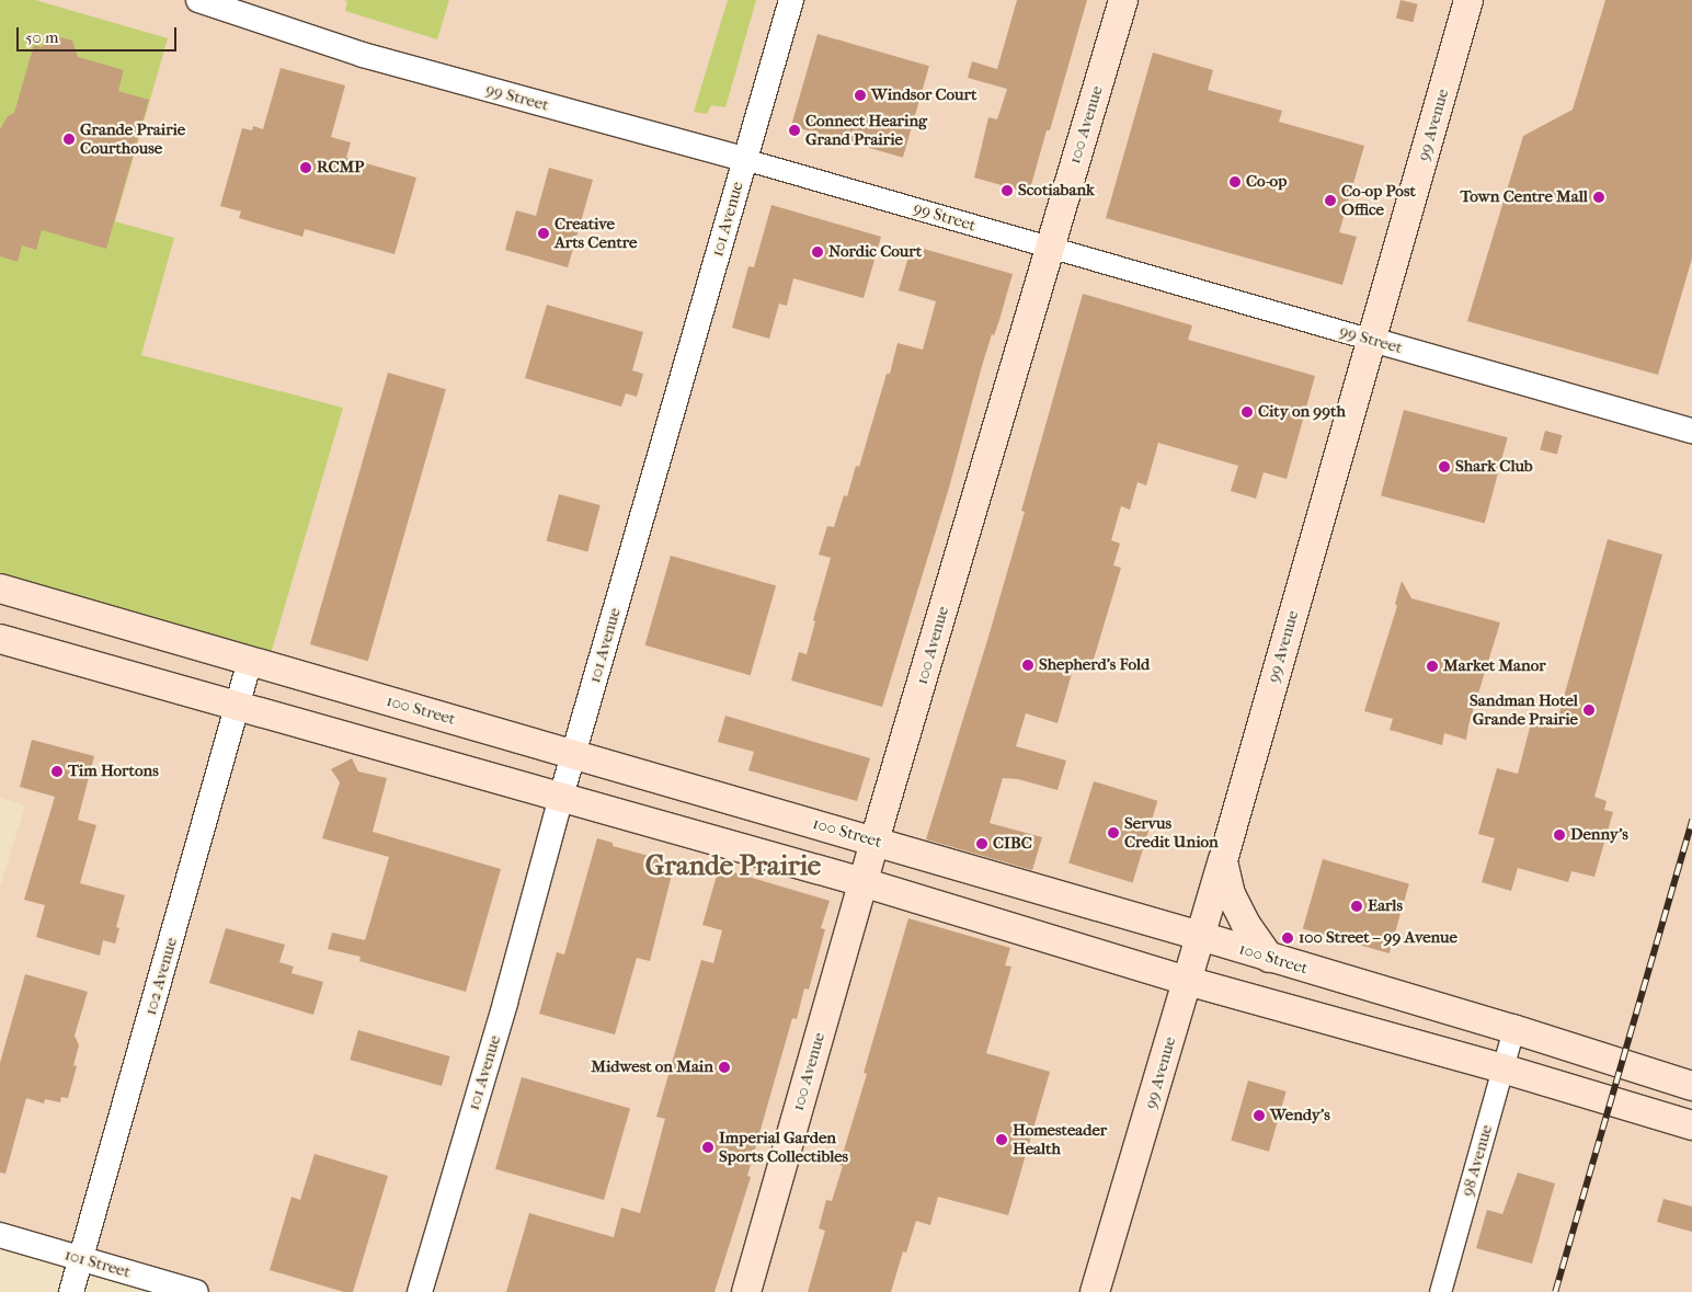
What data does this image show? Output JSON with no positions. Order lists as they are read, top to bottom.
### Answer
{
  "streets": {
    "main road": ["100 Avenue", "99 Avenue", "100 Street"],
    "street": [
      "99 Street",
      "101 Avenue",
      "102 Avenue",
      "98 Avenue",
      "101 Street"
    ]
  },
  "crossings": [
    ["99 Street", "100 Avenue"],
    ["99 Street", "99 Avenue"],
    ["99 Street", "101 Avenue"],
    ["100 Avenue", "100 Street"],
    ["99 Avenue", "100 Street"],
    ["101 Avenue", "100 Street"],
    ["100 Street", "102 Avenue"],
    ["100 Street", "98 Avenue"],
    ["102 Avenue", "101 Street"]
  ],
  "districts": ["Grande Prairie"],
  "places": [
    "Windsor Court",
    "Connect Hearing Grand Prairie",
    "Grande Prairie Courthouse",
    "RCMP",
    "Co-op",
    "Scotiabank",
    "Town Centre Mall",
    "Co-op Post Office",
    "Creative Arts Centre",
    "Nordic Court",
    "City on 99th",
    "Shark Club",
    "Shepherd's Fold",
    "Market Manor",
    "Sandman Hotel Grande Prairie",
    "Tim Hortons",
    "Servus Credit Union",
    "Denny's",
    "CIBC",
    "Earls",
    "100 Street – 99 Avenue",
    "Midwest on Main",
    "Wendy's",
    "Homesteader Health",
    "Imperial Garden Sports Collectibles"
  ],
  "scale_bar": "50 m"
}
